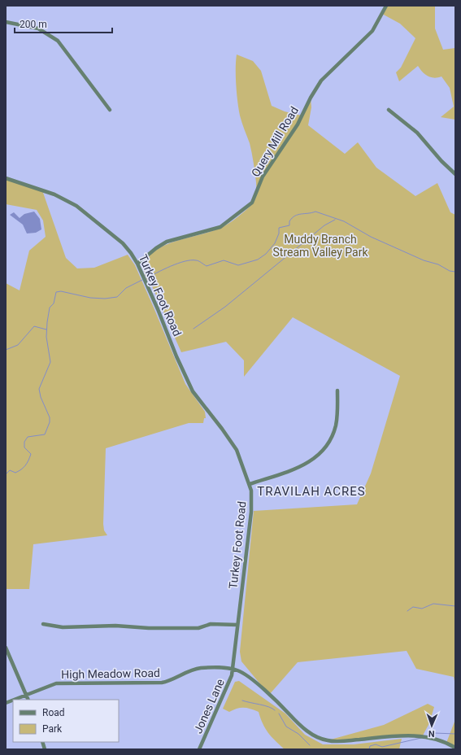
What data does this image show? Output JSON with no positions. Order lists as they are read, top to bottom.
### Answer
{
  "streets": {
    "street": [
      "Query Mill Road",
      "Turkey Foot Road",
      "High Meadow Road",
      "Jones Lane"
    ]
  },
  "crossings": [
    ["Query Mill Road", "Turkey Foot Road"],
    ["Turkey Foot Road", "High Meadow Road"],
    ["Turkey Foot Road", "Jones Lane"],
    ["High Meadow Road", "Jones Lane"]
  ],
  "districts": ["TRAVILAH ACRES"],
  "parks": ["Muddy Branch Stream Valley Park"],
  "legend": ["Road", "Park"],
  "scale_bar": "200 m",
  "north": "bottom"
}
